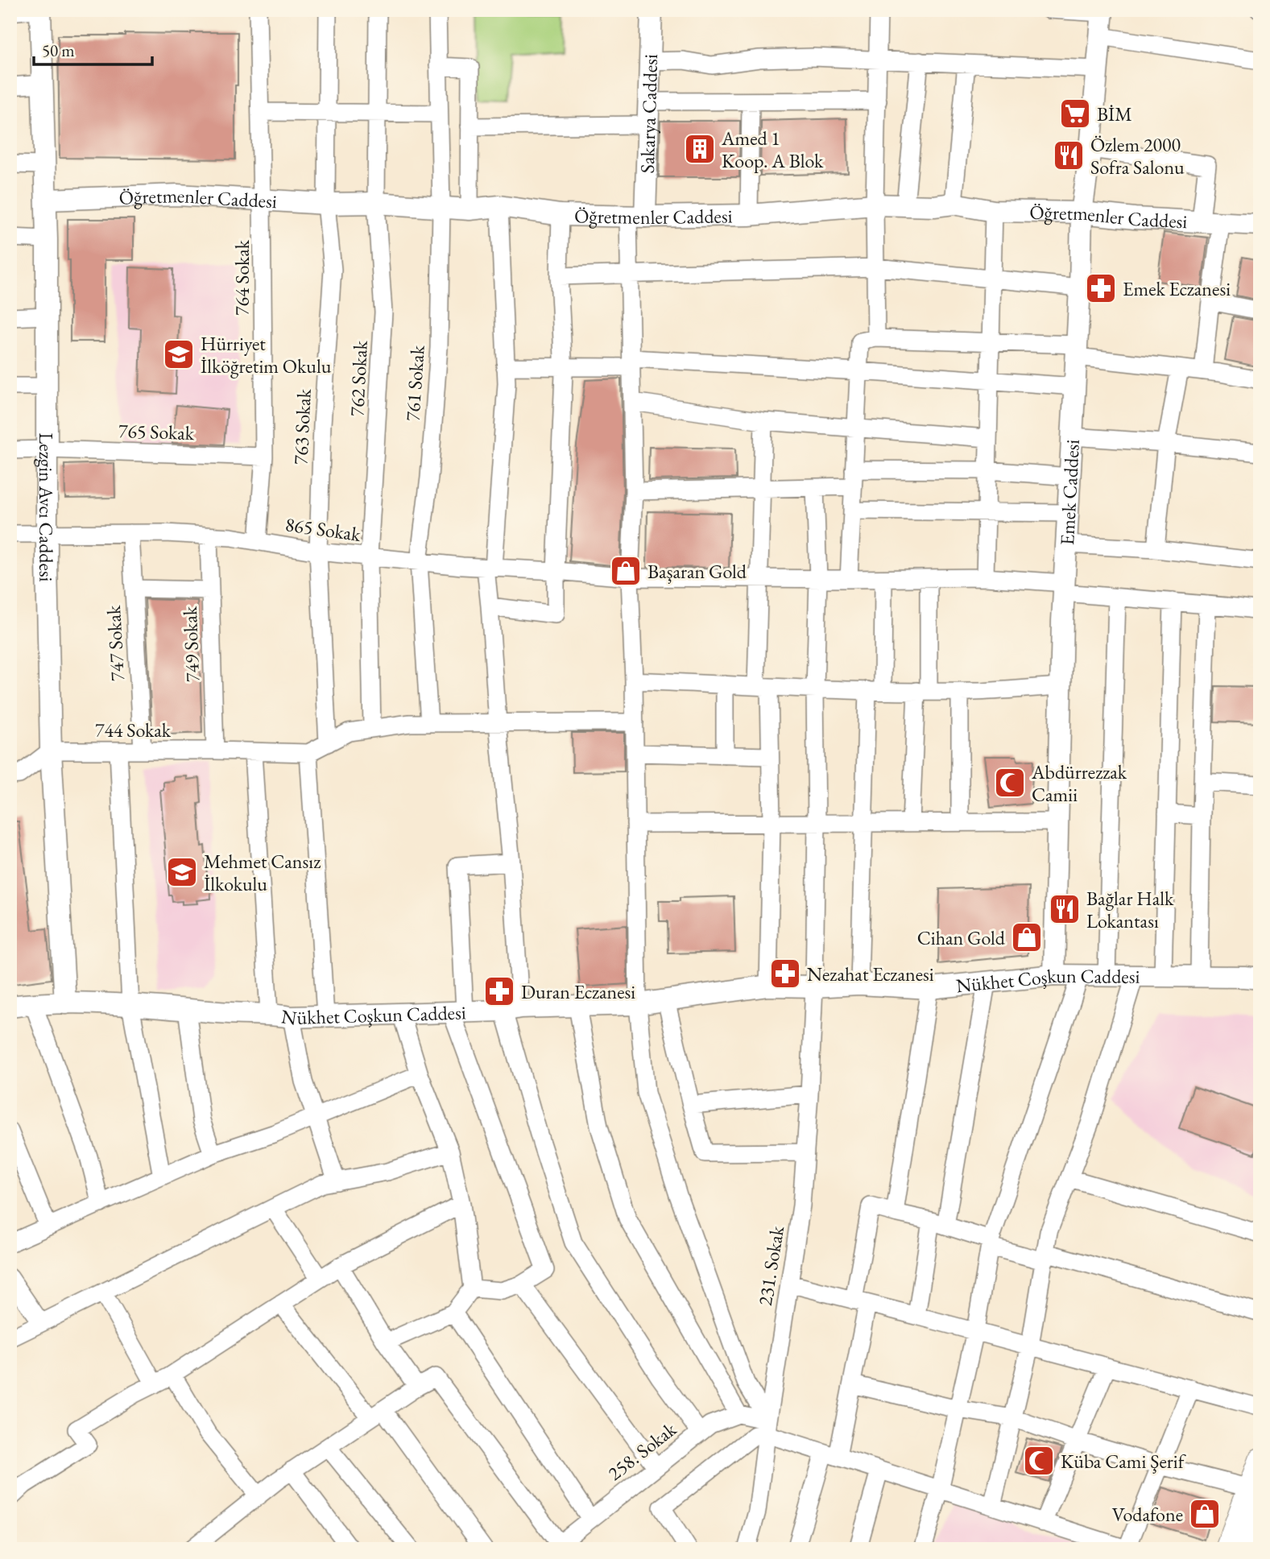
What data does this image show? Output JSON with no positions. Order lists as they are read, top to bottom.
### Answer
{
  "streets": {
    "street": [
      "Sakarya Caddesi",
      "Öğretmenler Caddesi",
      "764 Sokak",
      "762 Sokak",
      "761 Sokak",
      "763 Sokak",
      "765 Sokak",
      "Emek Caddesi",
      "Lezgin Avcı Caddesi",
      "865 Sokak",
      "747 Sokak",
      "749 Sokak",
      "744 Sokak",
      "Nükhet Coşkun Caddesi",
      "231. Sokak",
      "258. Sokak"
    ]
  },
  "crossings": [
    ["Sakarya Caddesi", "Öğretmenler Caddesi"],
    ["Öğretmenler Caddesi", "764 Sokak"],
    ["Öğretmenler Caddesi", "762 Sokak"],
    ["Öğretmenler Caddesi", "761 Sokak"],
    ["Öğretmenler Caddesi", "763 Sokak"],
    ["Öğretmenler Caddesi", "Emek Caddesi"],
    ["Öğretmenler Caddesi", "Lezgin Avcı Caddesi"],
    ["764 Sokak", "765 Sokak"],
    ["762 Sokak", "865 Sokak"],
    ["761 Sokak", "865 Sokak"],
    ["763 Sokak", "865 Sokak"],
    ["765 Sokak", "Lezgin Avcı Caddesi"],
    ["Emek Caddesi", "865 Sokak"],
    ["Emek Caddesi", "Nükhet Coşkun Caddesi"],
    ["Lezgin Avcı Caddesi", "865 Sokak"],
    ["Lezgin Avcı Caddesi", "744 Sokak"],
    ["Lezgin Avcı Caddesi", "Nükhet Coşkun Caddesi"],
    ["865 Sokak", "747 Sokak"],
    ["865 Sokak", "749 Sokak"],
    ["865 Sokak", "231. Sokak"],
    ["747 Sokak", "744 Sokak"],
    ["749 Sokak", "744 Sokak"],
    ["Nükhet Coşkun Caddesi", "231. Sokak"]
  ],
  "places": {
    "supermarket": ["BİM"],
    "building": ["Amed 1 Koop. A Blok"],
    "restaurant": ["Özlem 2000 Sofra Salonu", "Bağlar Halk Lokantası"],
    "pharmacy": ["Emek Eczanesi", "Nezahat Eczanesi", "Duran Eczanesi"],
    "school or university": ["Hürriyet İlköğretim Okulu", "Mehmet Cansız İlkokulu"],
    "shop": ["Başaran Gold", "Cihan Gold", "Vodafone"],
    "mosque": ["Abdürrezzak Camii", "Küba Cami Şerif"]
  },
  "scale_bar": "50 m"
}
